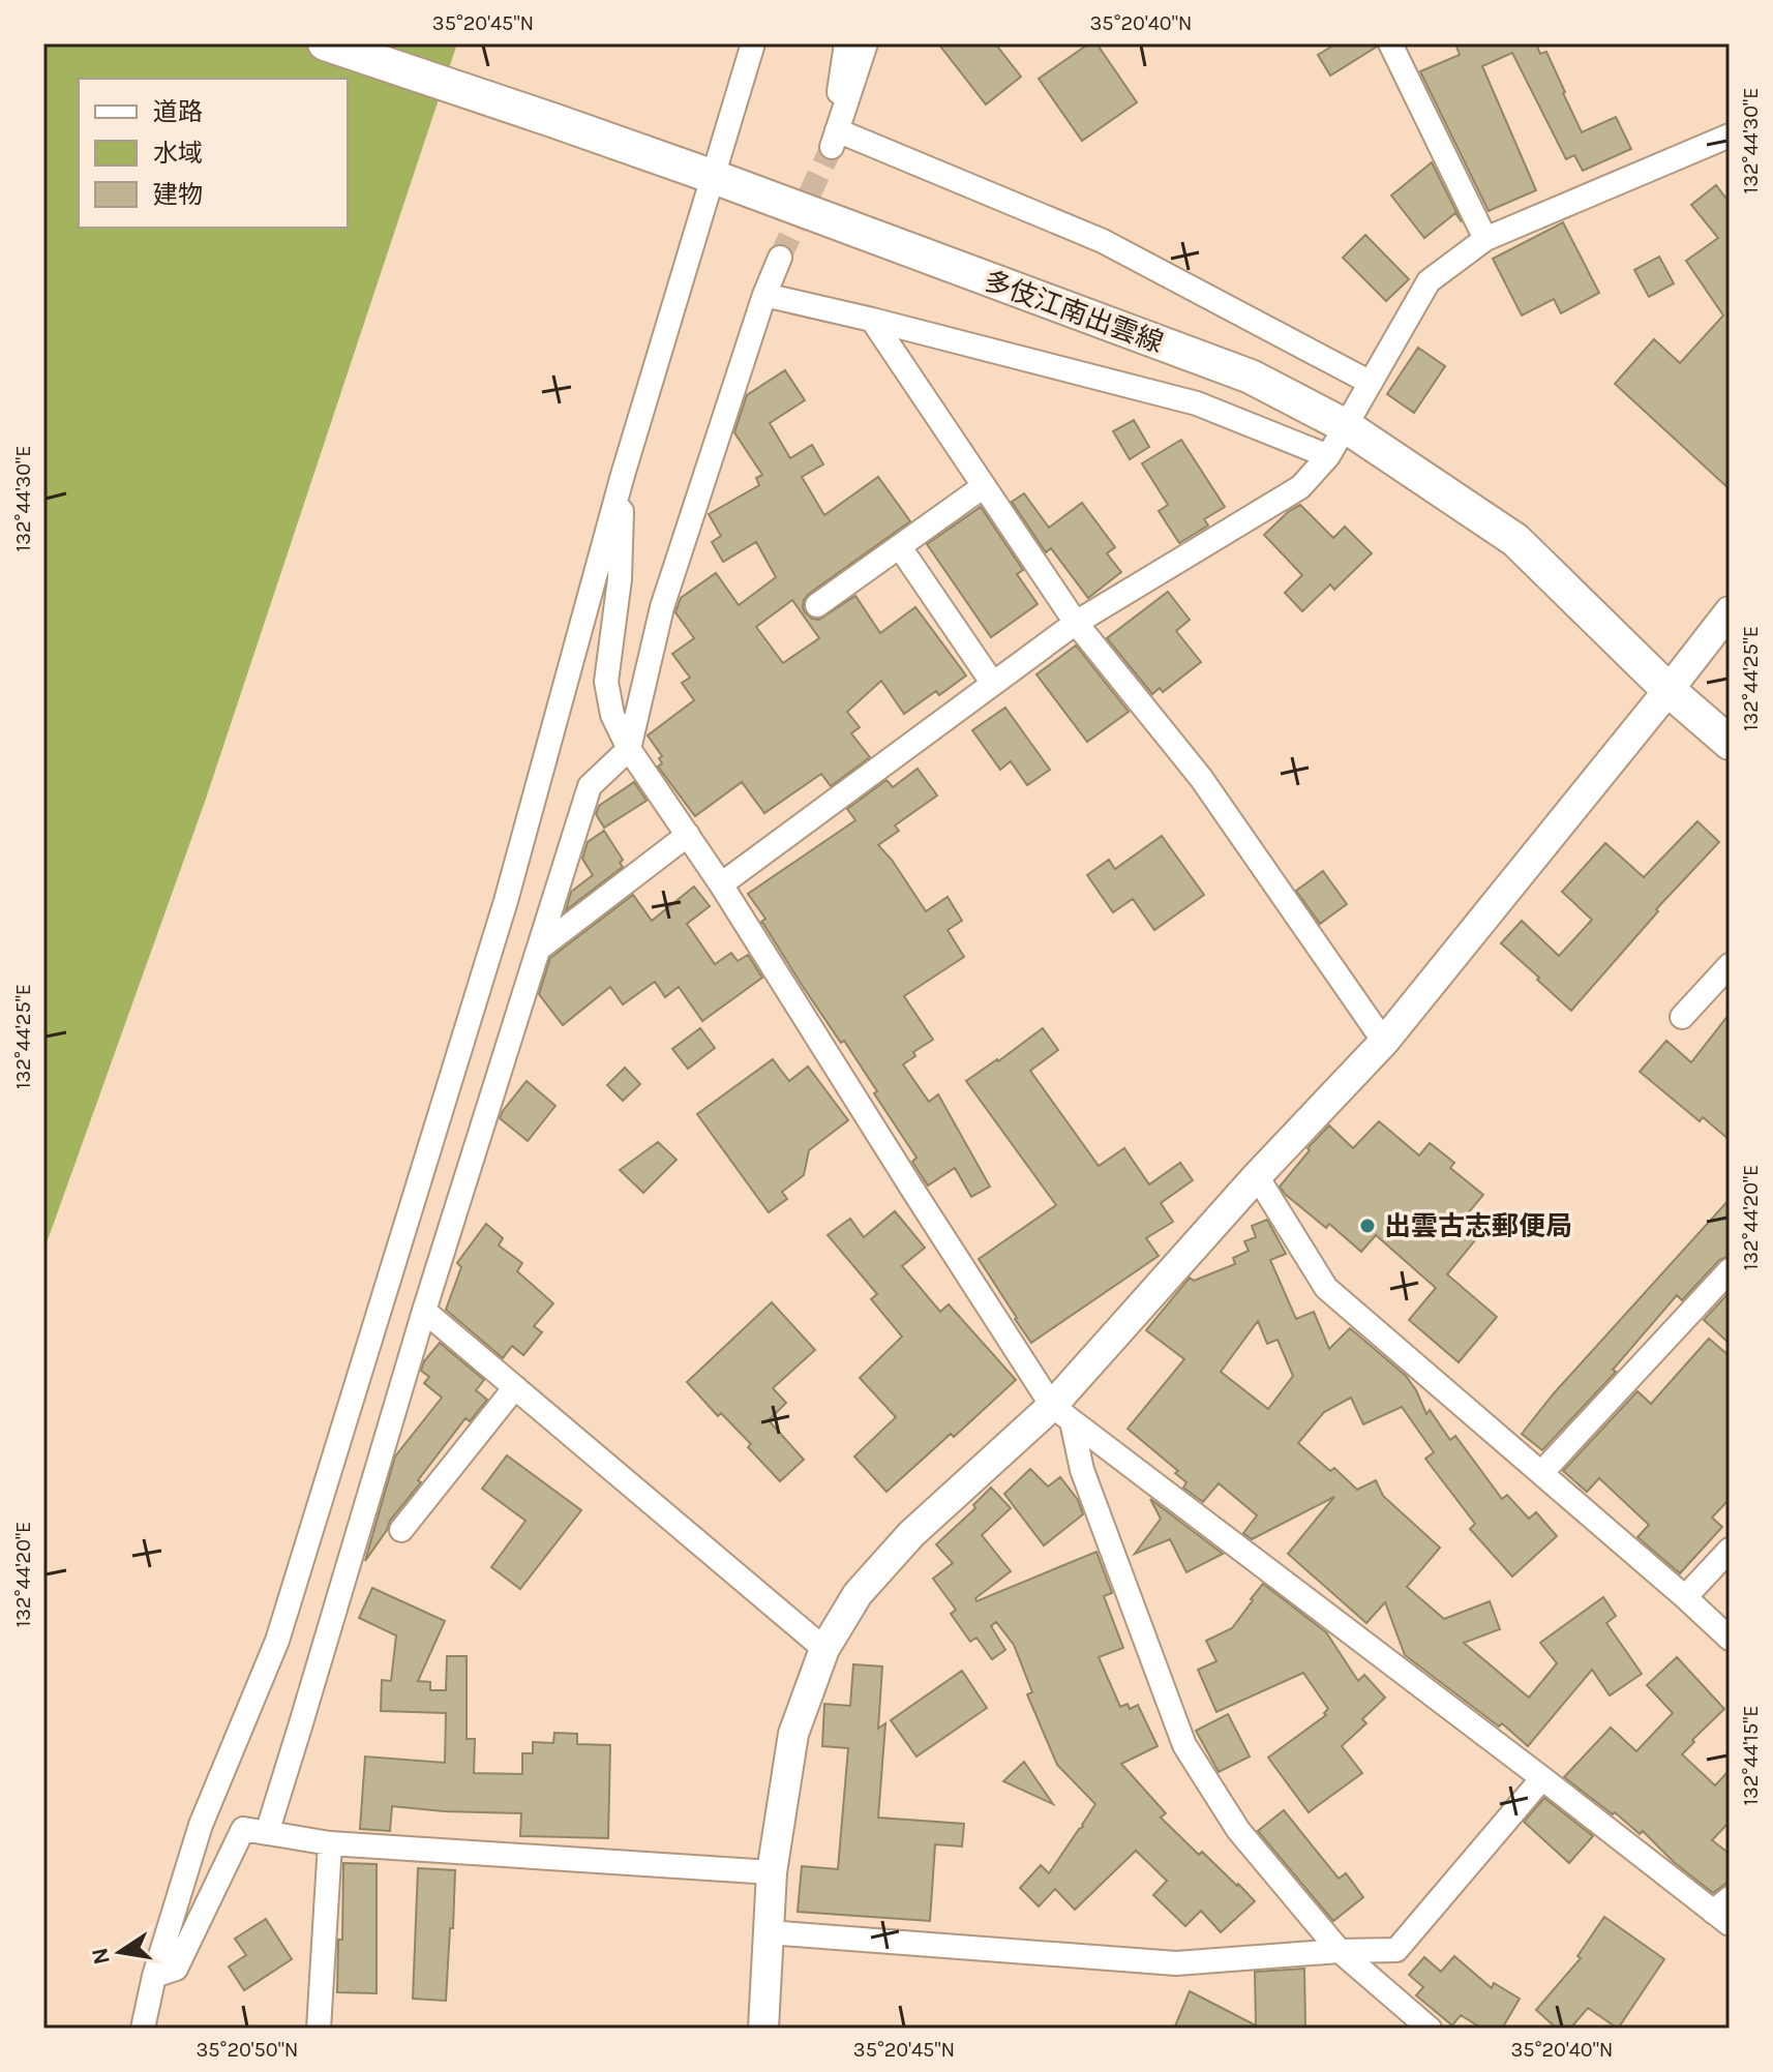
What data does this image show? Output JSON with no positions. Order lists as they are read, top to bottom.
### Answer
{
  "streets": {
    "main road": ["多伎江南出雲線"]
  },
  "places": ["出雲古志郵便局"],
  "legend": ["道路", "水域", "建物"],
  "north": "left",
  "coordinates": [
    "35°20'45\"N",
    "35°20'40\"N",
    "132°44'30\"E",
    "132°44'25\"E",
    "132°44'20\"E",
    "132°44'15\"E",
    "35°20'50\"N"
  ]
}
